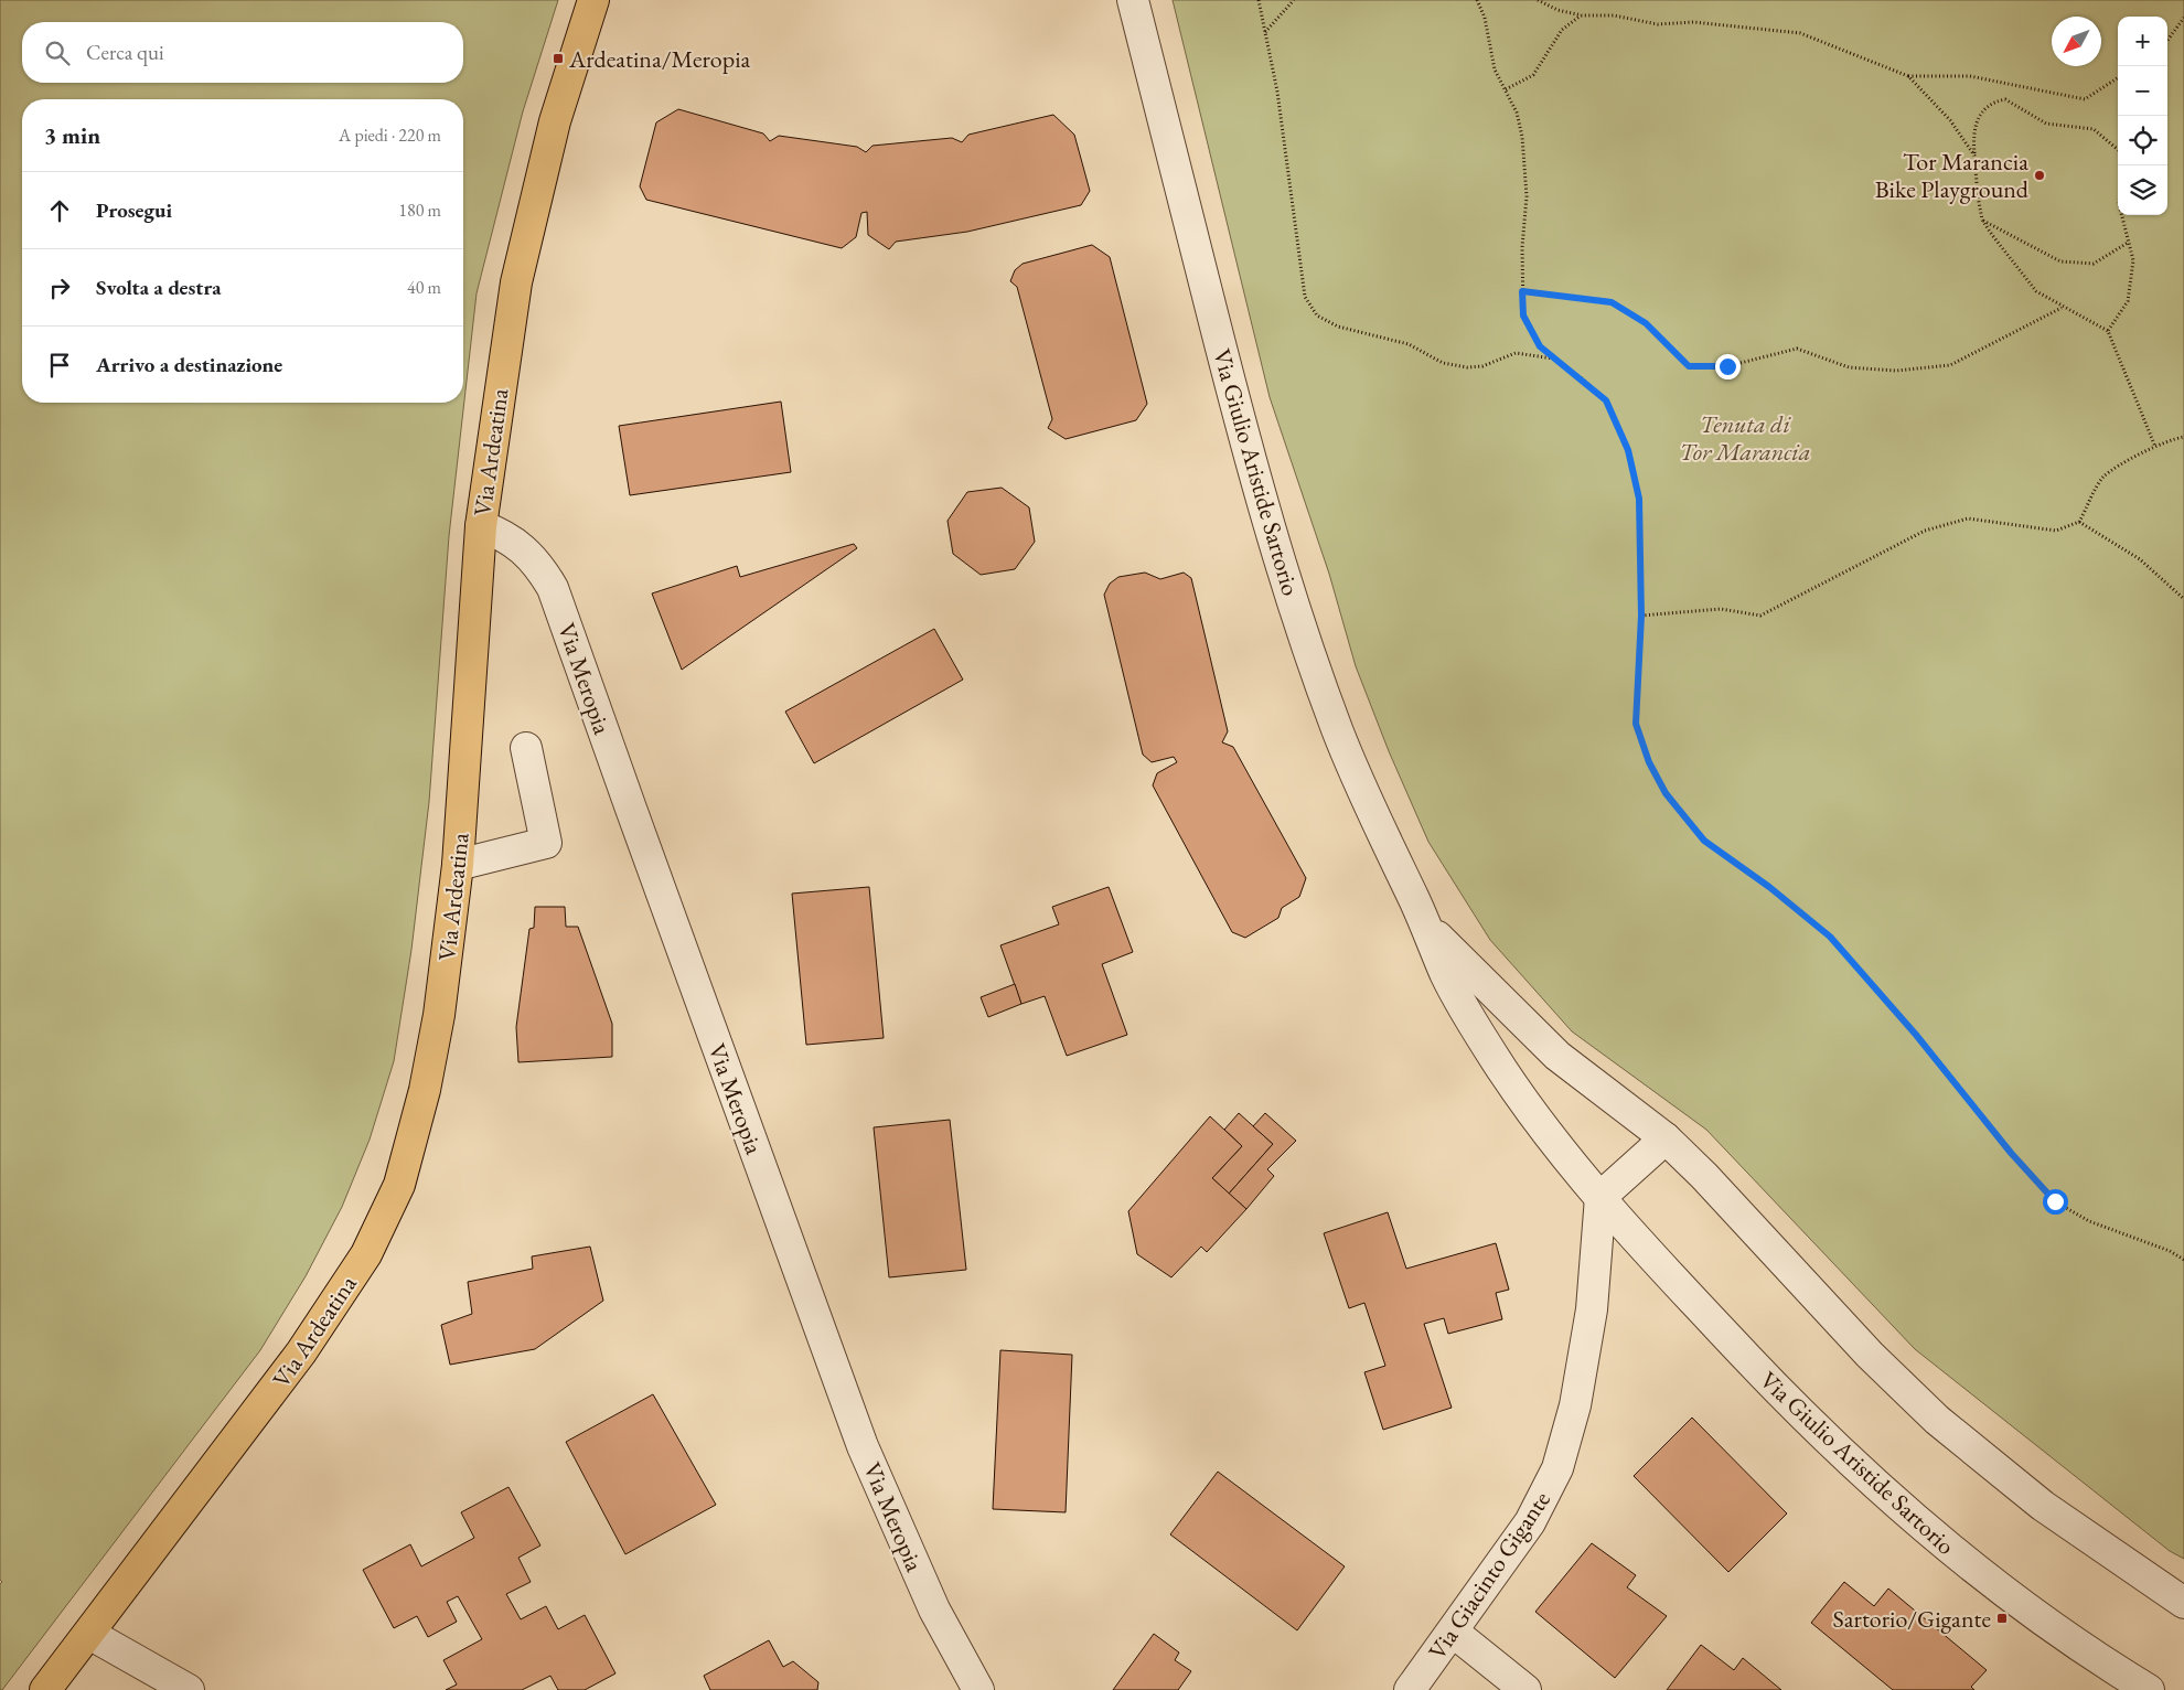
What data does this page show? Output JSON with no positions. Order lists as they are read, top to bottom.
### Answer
{
  "streets": {
    "main road": ["Via Ardeatina"],
    "street": ["Via Giulio Aristide Sartorio", "Via Meropia", "Via Giacinto Gigante"]
  },
  "crossings": [
    ["Via Ardeatina", "Via Meropia"],
    ["Via Giulio Aristide Sartorio", "Via Giacinto Gigante"]
  ],
  "parks": ["Tenuta di Tor Marancia"],
  "places": {
    "transit": ["Ardeatina/Meropia", "Sartorio/Gigante"],
    "other": ["Tor Marancia Bike Playground"]
  },
  "north": "bottom left",
  "page": {
    "map_buttons": ["+", "−"],
    "search": "Cerca qui",
    "heading": ["3 min", "A piedi · 220 m"],
    "list": [
      ["Prosegui", "180 m"],
      ["Svolta a destra", "40 m"],
      "Arrivo a destinazione"
    ]
  }
}
